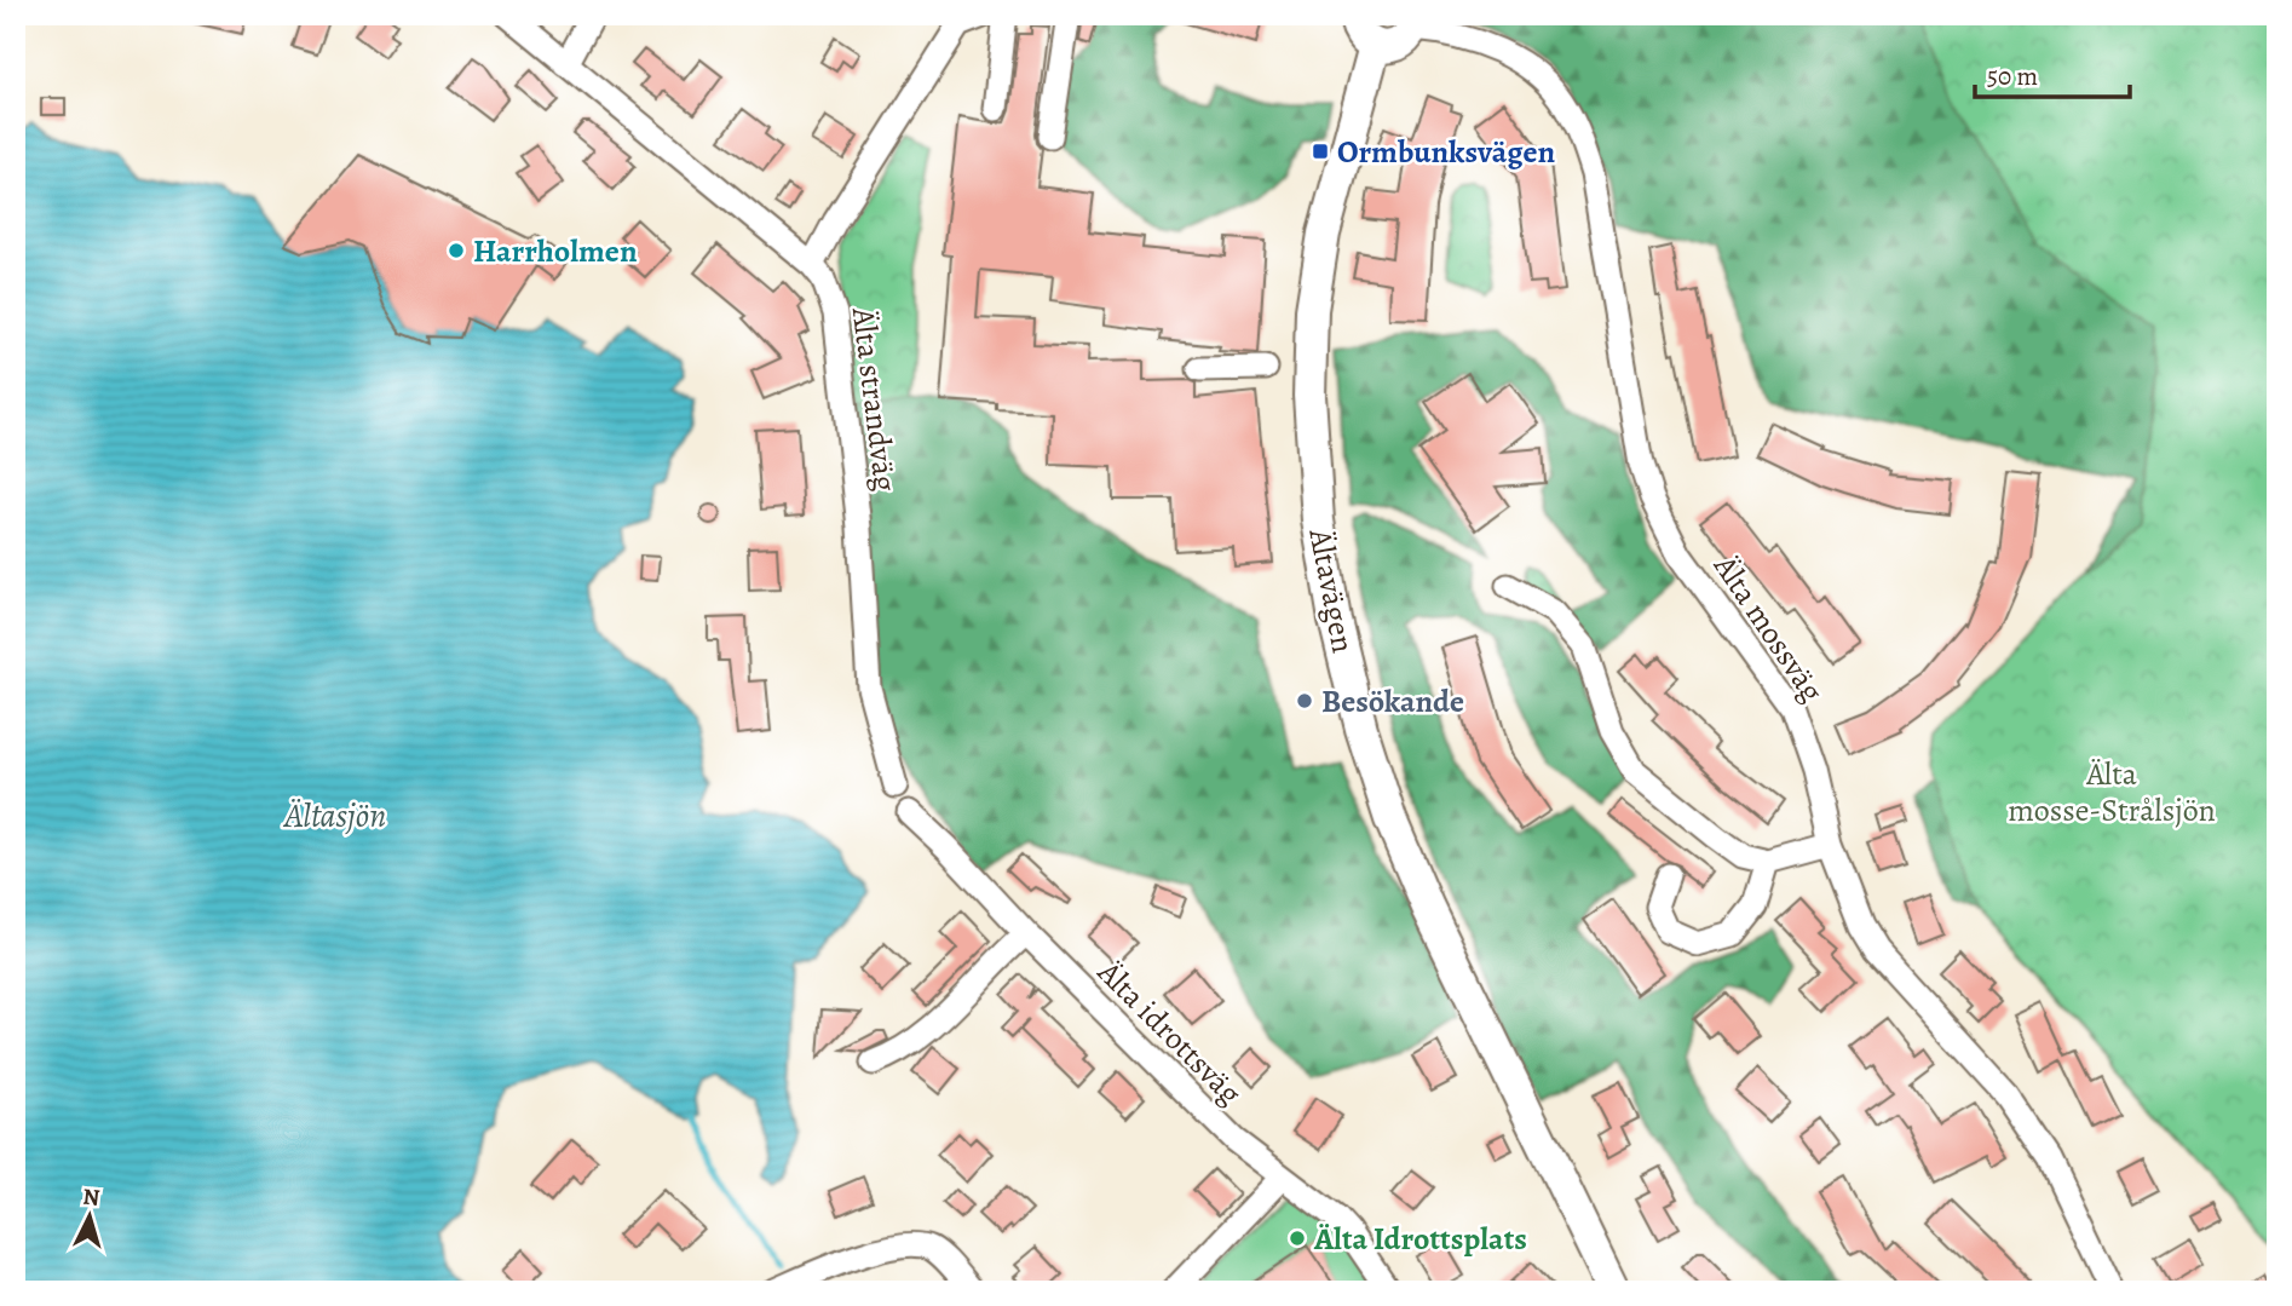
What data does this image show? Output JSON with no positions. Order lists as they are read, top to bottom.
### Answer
{
  "streets": {
    "main road": ["Ältavägen"],
    "street": ["Älta strandväg", "Älta mossväg", "Älta idrottsväg"]
  },
  "water": ["Ältasjön"],
  "parks": ["Älta mosse-Strålsjön"],
  "places": {
    "transit": ["Ormbunksvägen"],
    "other": ["Harrholmen", "Besökande", "Älta Idrottsplats"]
  },
  "scale_bar": "50 m",
  "north": "top"
}
